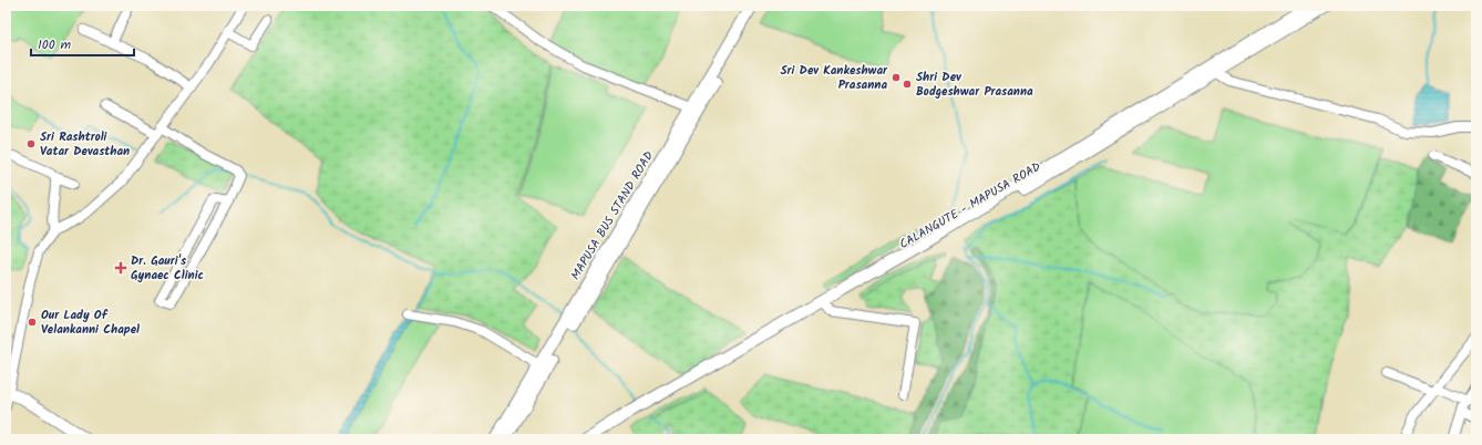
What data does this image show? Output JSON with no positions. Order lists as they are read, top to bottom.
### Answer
{
  "streets": {
    "main road": ["CALANGUTE - MAPUSA ROAD", "MAPUSA BUS STAND ROAD"]
  },
  "places": {
    "other": [
      "Sri Dev Kankeshwar Prasanna",
      "Shri Dev Bodgeshwar Prasanna",
      "Sri Rashtroli Vatar Devasthan",
      "Our Lady Of Velankanni Chapel"
    ],
    "health": ["Dr. Gauri's Gynaec Clinic"]
  },
  "scale_bar": "100 m"
}
